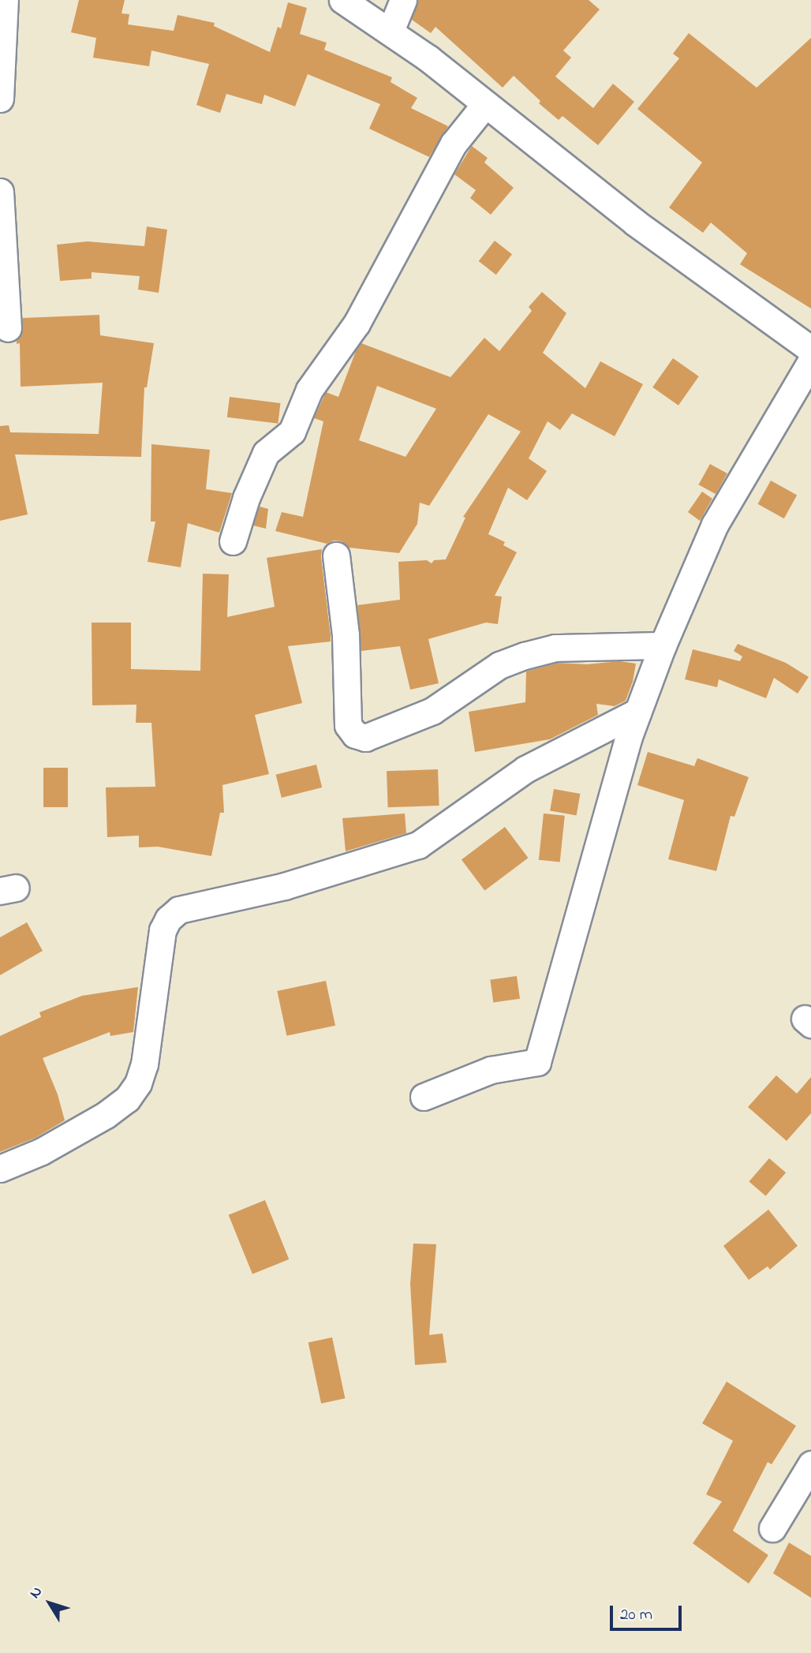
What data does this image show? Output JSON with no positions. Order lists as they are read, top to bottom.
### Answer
{
  "scale_bar": "20 m",
  "north": "top left"
}
